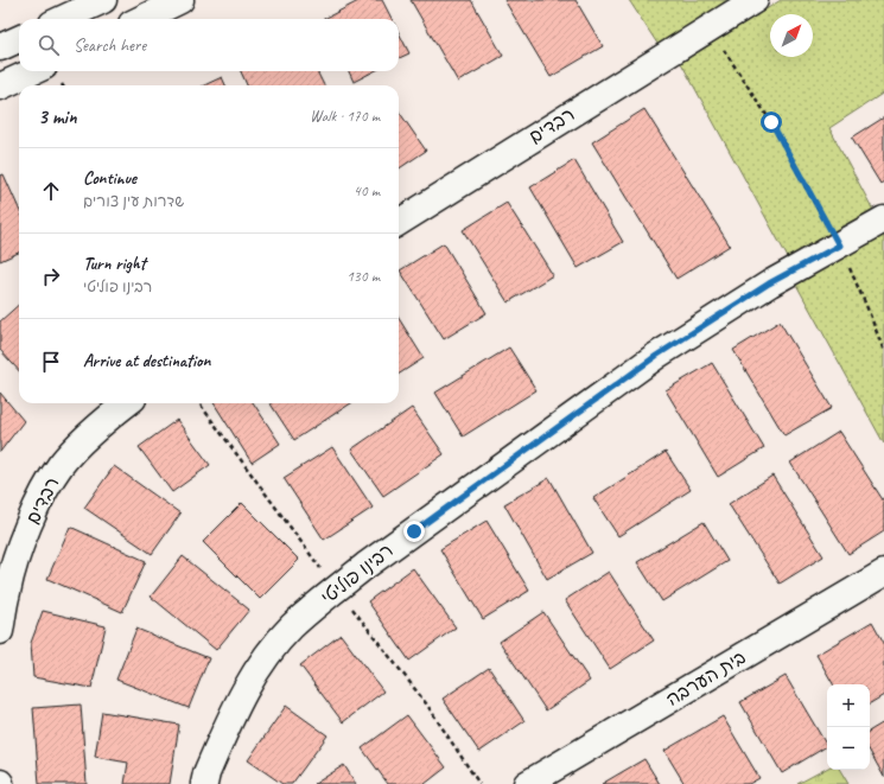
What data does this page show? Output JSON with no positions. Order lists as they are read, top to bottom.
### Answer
{
  "streets": {
    "main road": ["רבדים", "רבינו פוליטי", "בית הערבה"]
  },
  "north": "top right",
  "page": {
    "search": "Search here",
    "heading": ["3 min", "Walk · 170 m"],
    "list": [
      ["Continue", "שדרות עין צורים", "40 m"],
      ["Turn right", "רבינו פוליטי", "130 m"],
      "Arrive at destination"
    ],
    "map_buttons": ["+", "−"]
  }
}
